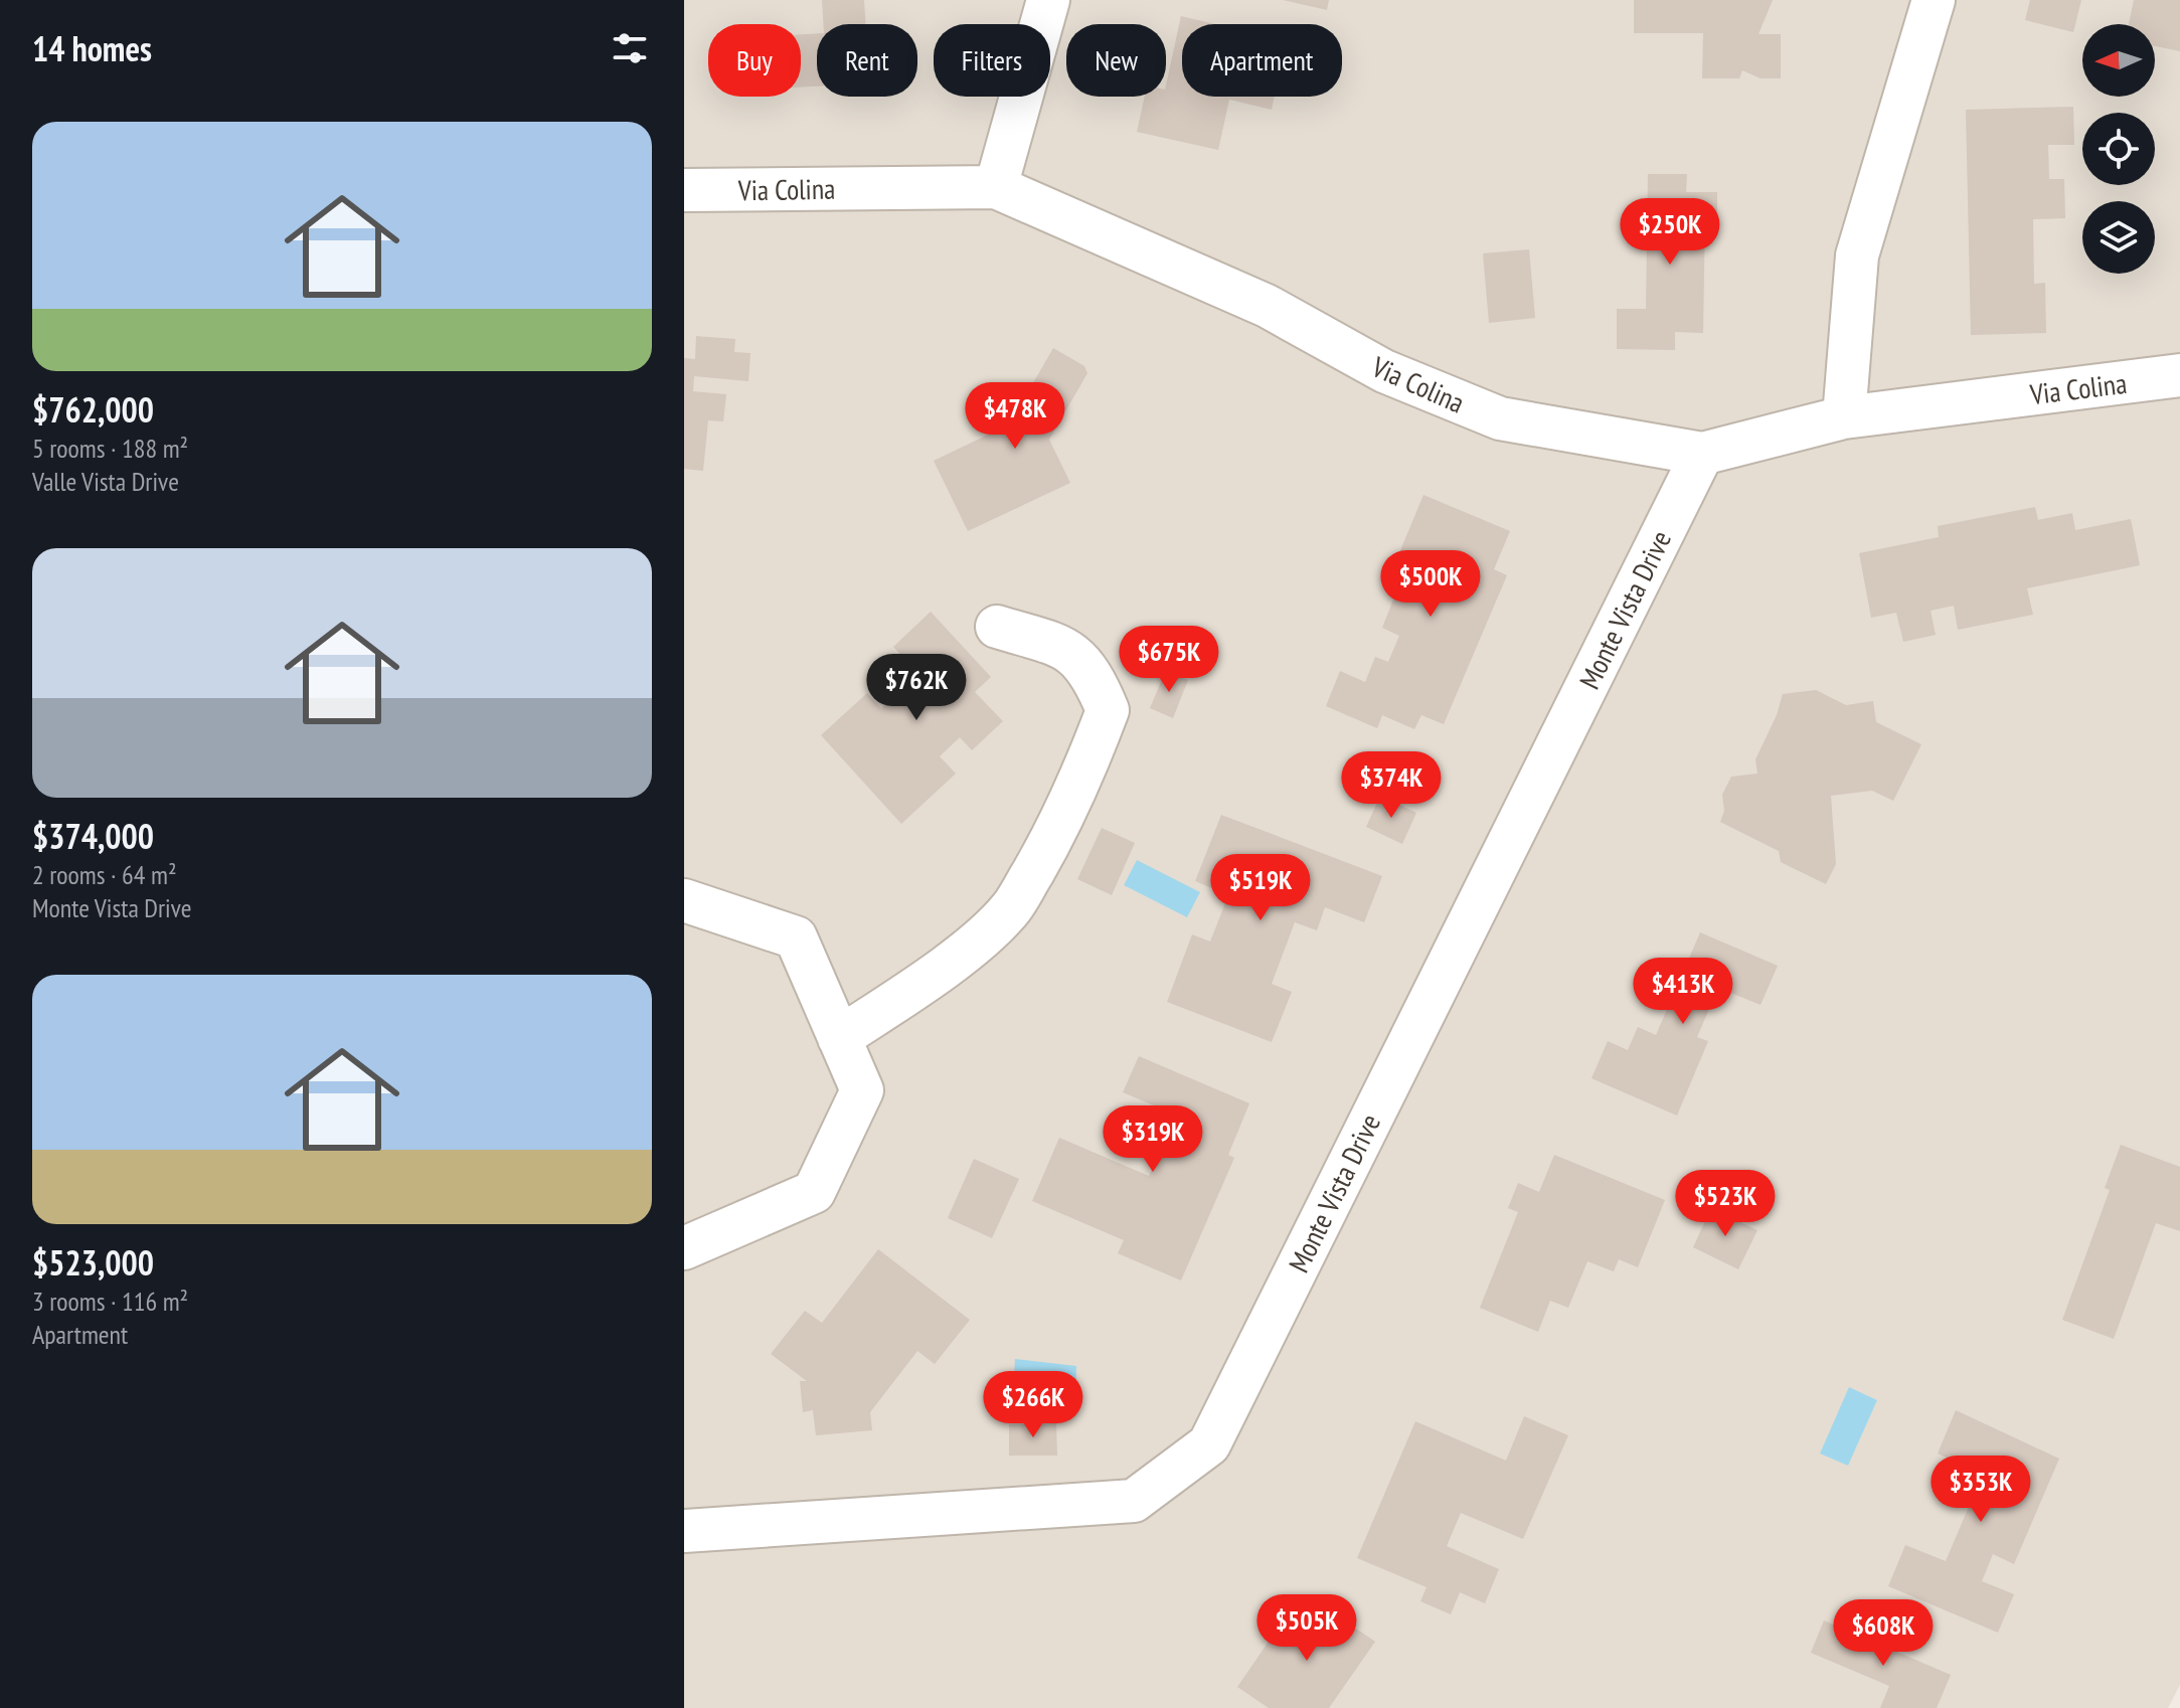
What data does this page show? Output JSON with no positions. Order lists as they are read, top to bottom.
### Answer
{
  "streets": {
    "street": ["Via Colina", "Monte Vista Drive"]
  },
  "crossings": [
    ["Via Colina", "Monte Vista Drive"]
  ],
  "north": "left",
  "page": {
    "heading": "14 homes",
    "chip": [
      "Buy",
      "Rent",
      "Filters",
      "New",
      "Apartment"
    ],
    "list": [
      {
        "name": "$762,000",
        "note": "5 rooms · 188 m² · Valle Vista Drive"
      },
      {
        "name": "$374,000",
        "note": "2 rooms · 64 m² · Monte Vista Drive"
      },
      {
        "name": "$523,000",
        "note": "3 rooms · 116 m² · Apartment"
      }
    ],
    "price": [
      "$250K",
      "$478K",
      "$500K",
      "$675K",
      "$762K",
      "$374K",
      "$519K",
      "$413K",
      "$319K",
      "$523K",
      "$266K",
      "$353K",
      "$505K",
      "$608K"
    ]
  }
}
